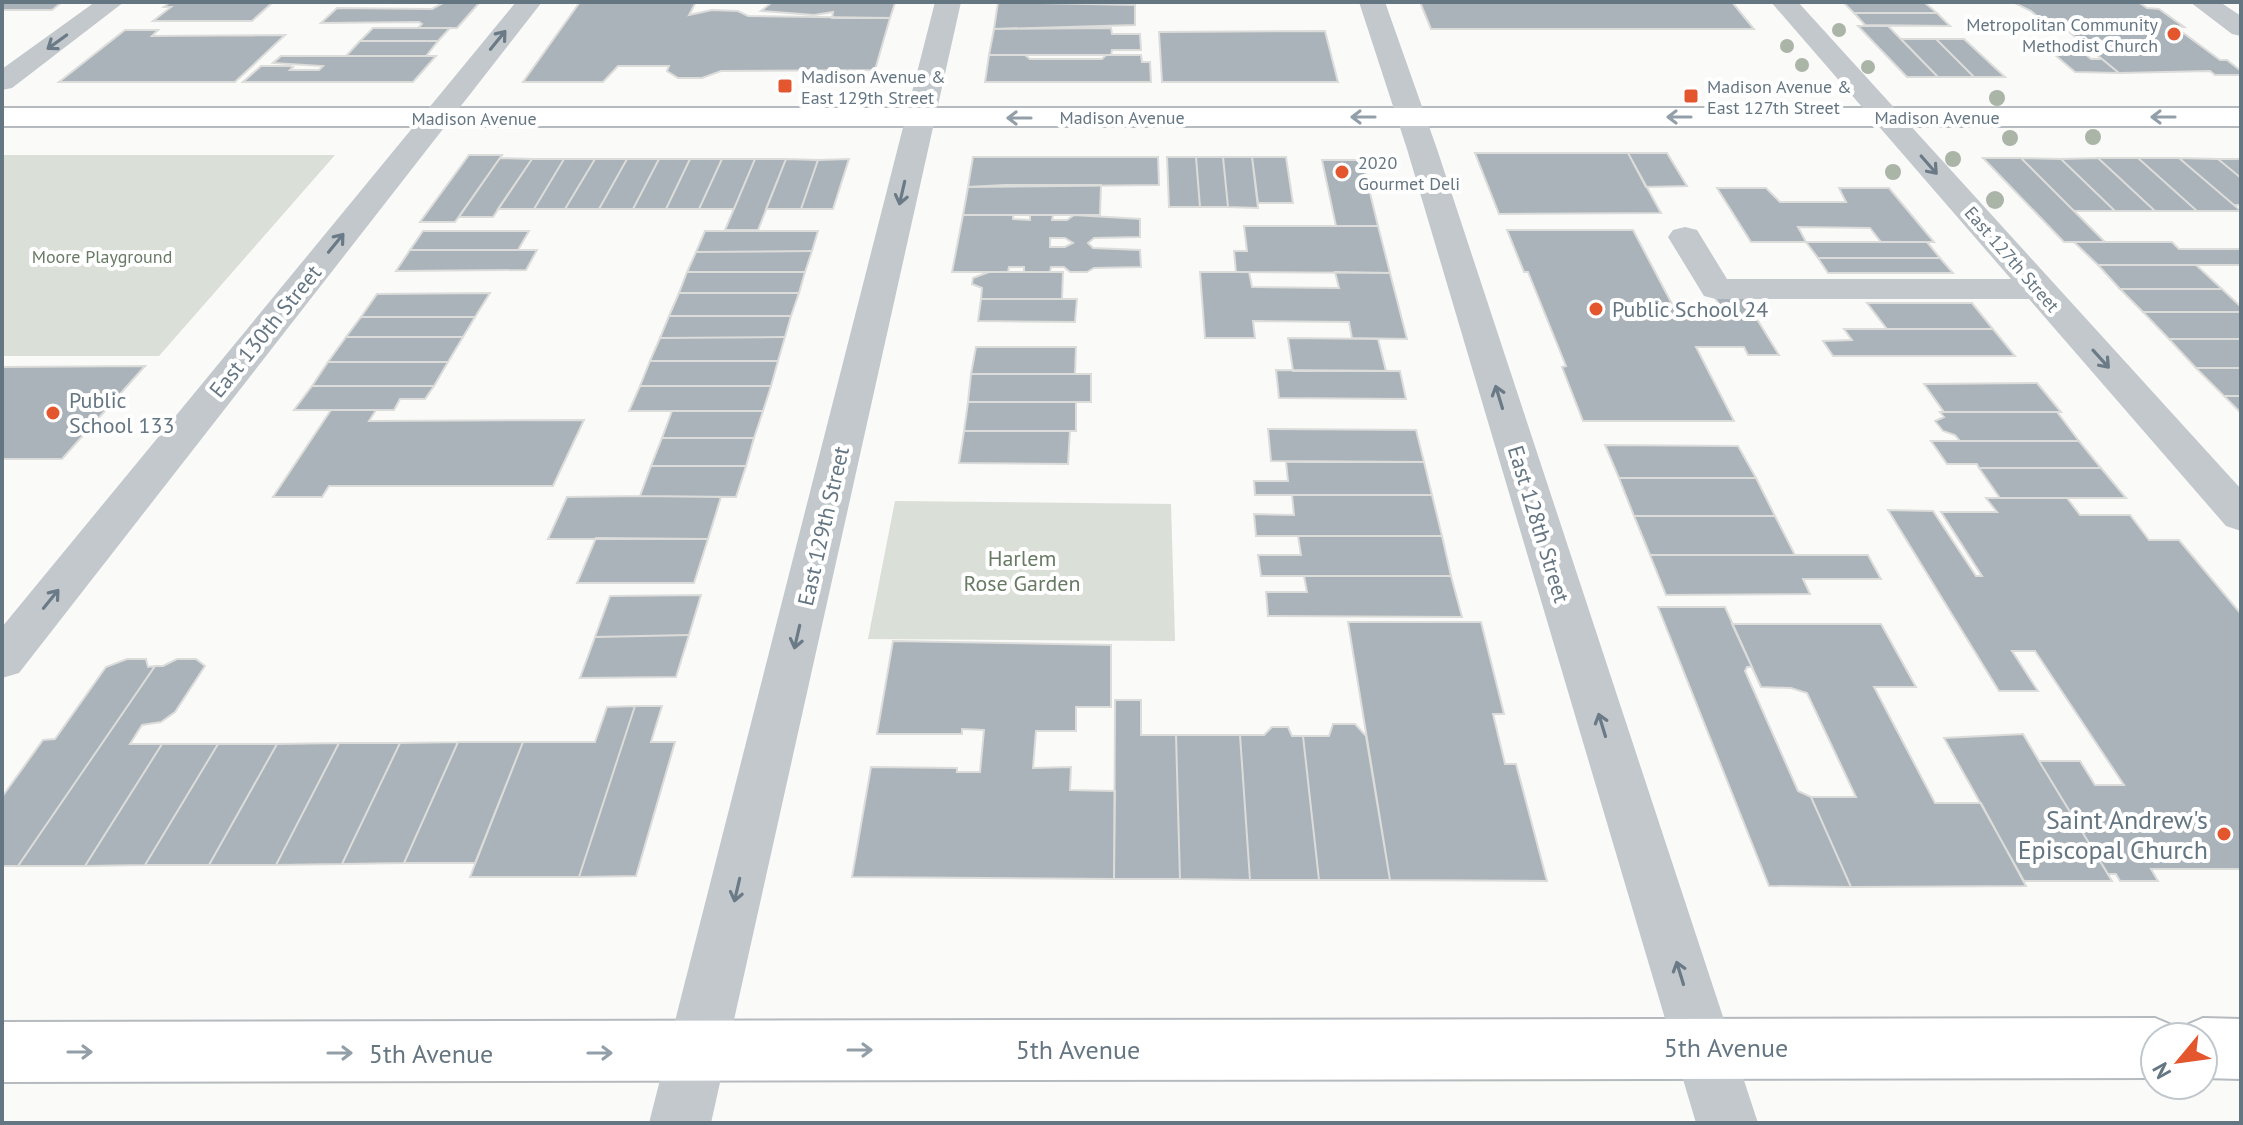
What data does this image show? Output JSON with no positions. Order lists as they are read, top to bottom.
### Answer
{
  "streets": {
    "main road": ["Madison Avenue", "5th Avenue"],
    "street": [
      "East 127th Street",
      "East 130th Street",
      "East 128th Street",
      "East 129th Street"
    ]
  },
  "crossings": [
    ["Madison Avenue", "East 127th Street"],
    ["Madison Avenue", "East 130th Street"],
    ["Madison Avenue", "East 128th Street"],
    ["Madison Avenue", "East 129th Street"],
    ["East 128th Street", "5th Avenue"],
    ["East 129th Street", "5th Avenue"]
  ],
  "one_way": [
    "Madison Avenue",
    "East 127th Street",
    "East 130th Street",
    "East 128th Street",
    "East 129th Street",
    "5th Avenue"
  ],
  "parks": ["Moore Playground", "Harlem Rose Garden"],
  "places": {
    "other": [
      "Metropolitan Community Methodist Church",
      "2020 Gourmet Deli",
      "Public School 24",
      "Public School 133",
      "Saint Andrew's Episcopal Church"
    ],
    "transit": ["Madison Avenue & East 129th Street", "Madison Avenue & East 127th Street"]
  },
  "north": "bottom left"
}
